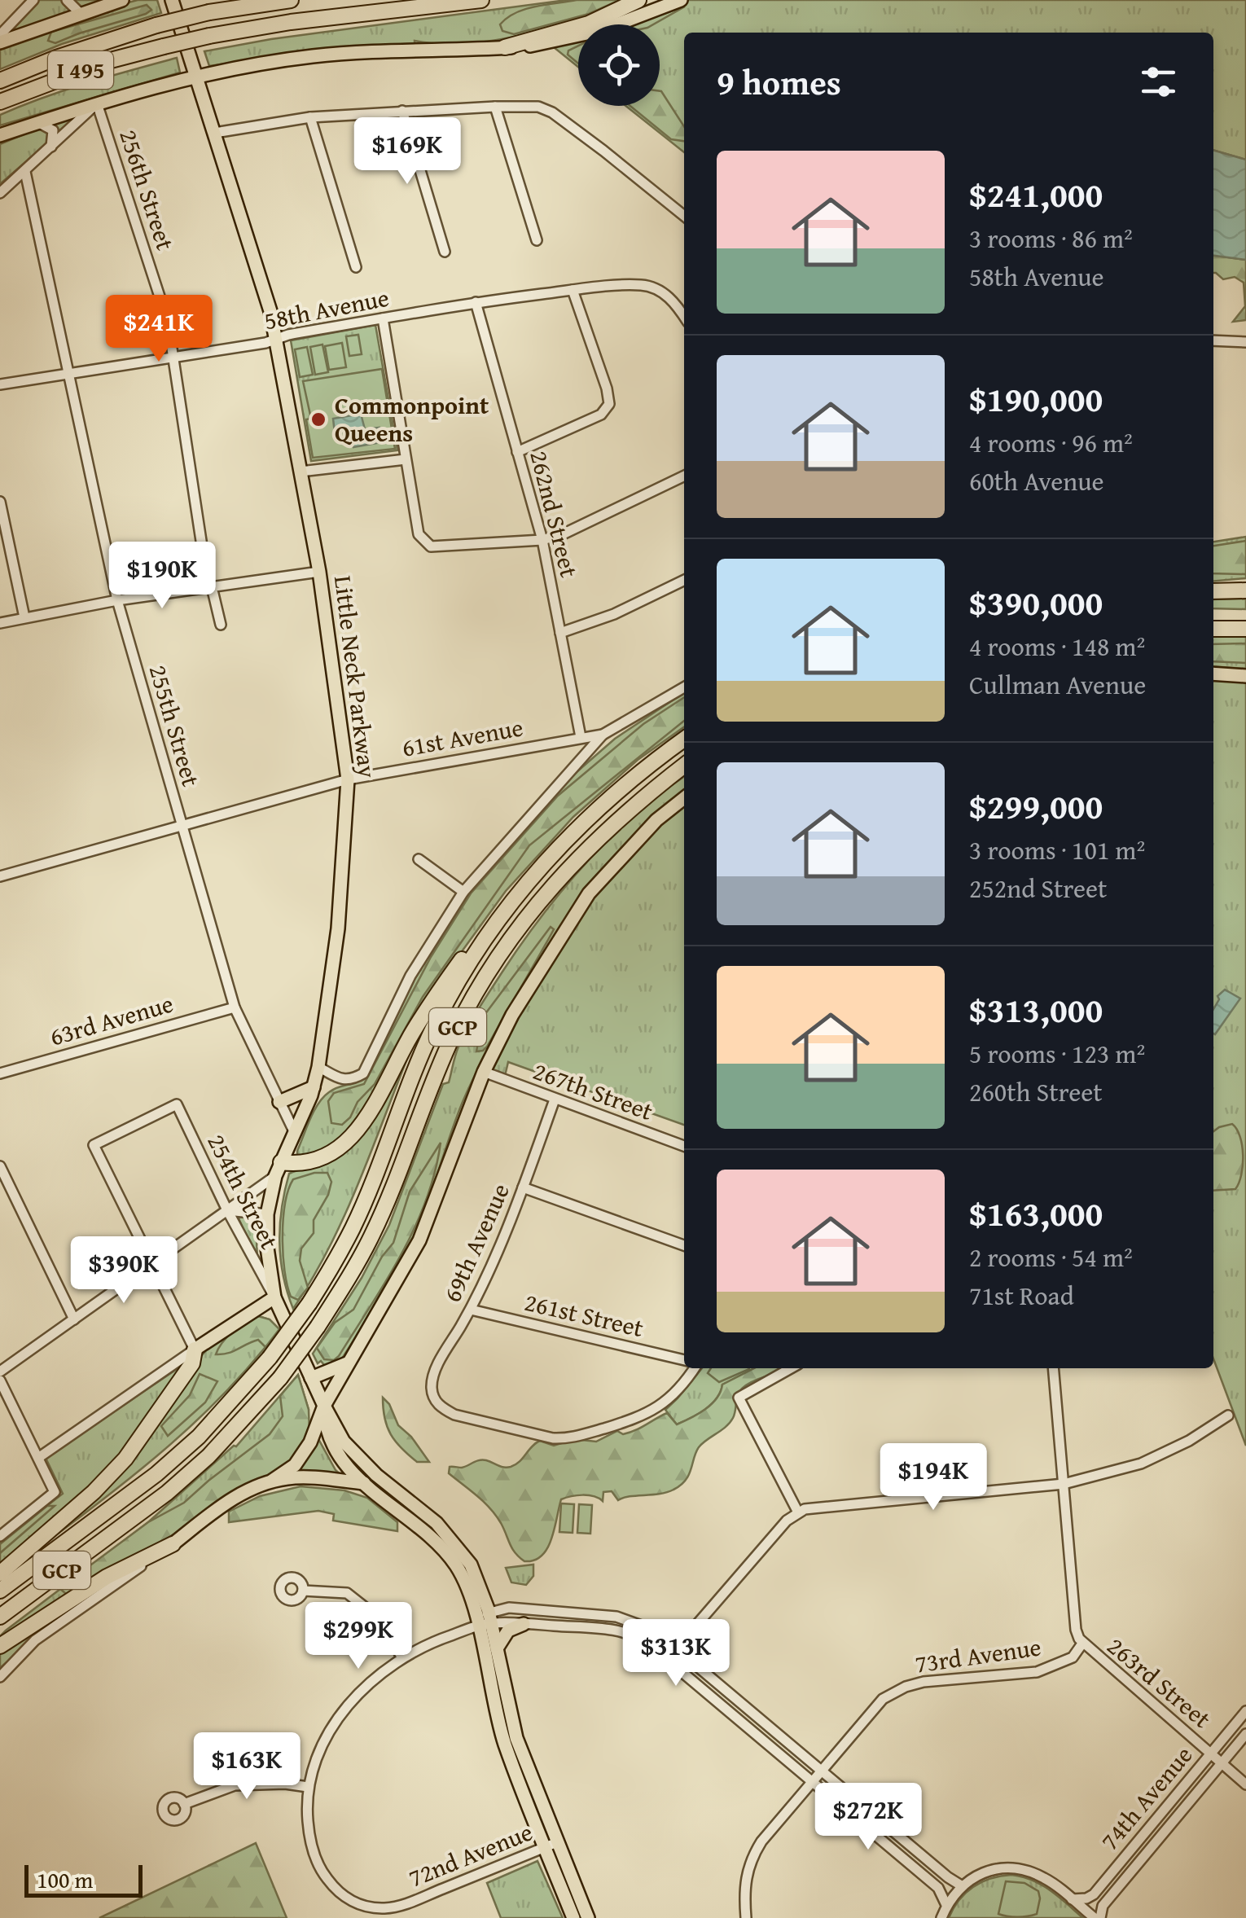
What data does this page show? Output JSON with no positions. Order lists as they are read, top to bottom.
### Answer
{
  "streets": {
    "highway": ["I 495", "GCP"],
    "main road": ["Little Neck Parkway"],
    "street": [
      "256th Street",
      "58th Avenue",
      "262nd Street",
      "255th Street",
      "61st Avenue",
      "63rd Avenue",
      "267th Street",
      "254th Street",
      "69th Avenue",
      "261st Street",
      "73rd Avenue",
      "263rd Street",
      "74th Avenue",
      "72nd Avenue"
    ]
  },
  "crossings": [
    ["256th Street", "58th Avenue"],
    ["58th Avenue", "262nd Street"],
    ["58th Avenue", "Little Neck Parkway"],
    ["58th Avenue", "255th Street"],
    ["262nd Street", "61st Avenue"],
    ["Little Neck Parkway", "255th Street"],
    ["Little Neck Parkway", "61st Avenue"],
    ["Little Neck Parkway", "254th Street"],
    ["Little Neck Parkway", "72nd Avenue"],
    ["255th Street", "61st Avenue"],
    ["255th Street", "63rd Avenue"],
    ["267th Street", "69th Avenue"],
    ["69th Avenue", "261st Street"],
    ["73rd Avenue", "263rd Street"],
    ["263rd Street", "74th Avenue"]
  ],
  "places": ["Commonpoint Queens"],
  "scale_bar": "100 m",
  "page": {
    "heading": "9 homes",
    "price": [
      "$169K",
      "$241K",
      "$190K",
      "$390K",
      "$194K",
      "$299K",
      "$313K",
      "$163K",
      "$272K"
    ],
    "list": [
      {
        "name": "$241,000",
        "note": "3 rooms · 86 m² · 58th Avenue"
      },
      {
        "name": "$190,000",
        "note": "4 rooms · 96 m² · 60th Avenue"
      },
      {
        "name": "$390,000",
        "note": "4 rooms · 148 m² · Cullman Avenue"
      },
      {
        "name": "$299,000",
        "note": "3 rooms · 101 m² · 252nd Street"
      },
      {
        "name": "$313,000",
        "note": "5 rooms · 123 m² · 260th Street"
      },
      {
        "name": "$163,000",
        "note": "2 rooms · 54 m² · 71st Road"
      }
    ],
    "scale": "100 m"
  }
}
